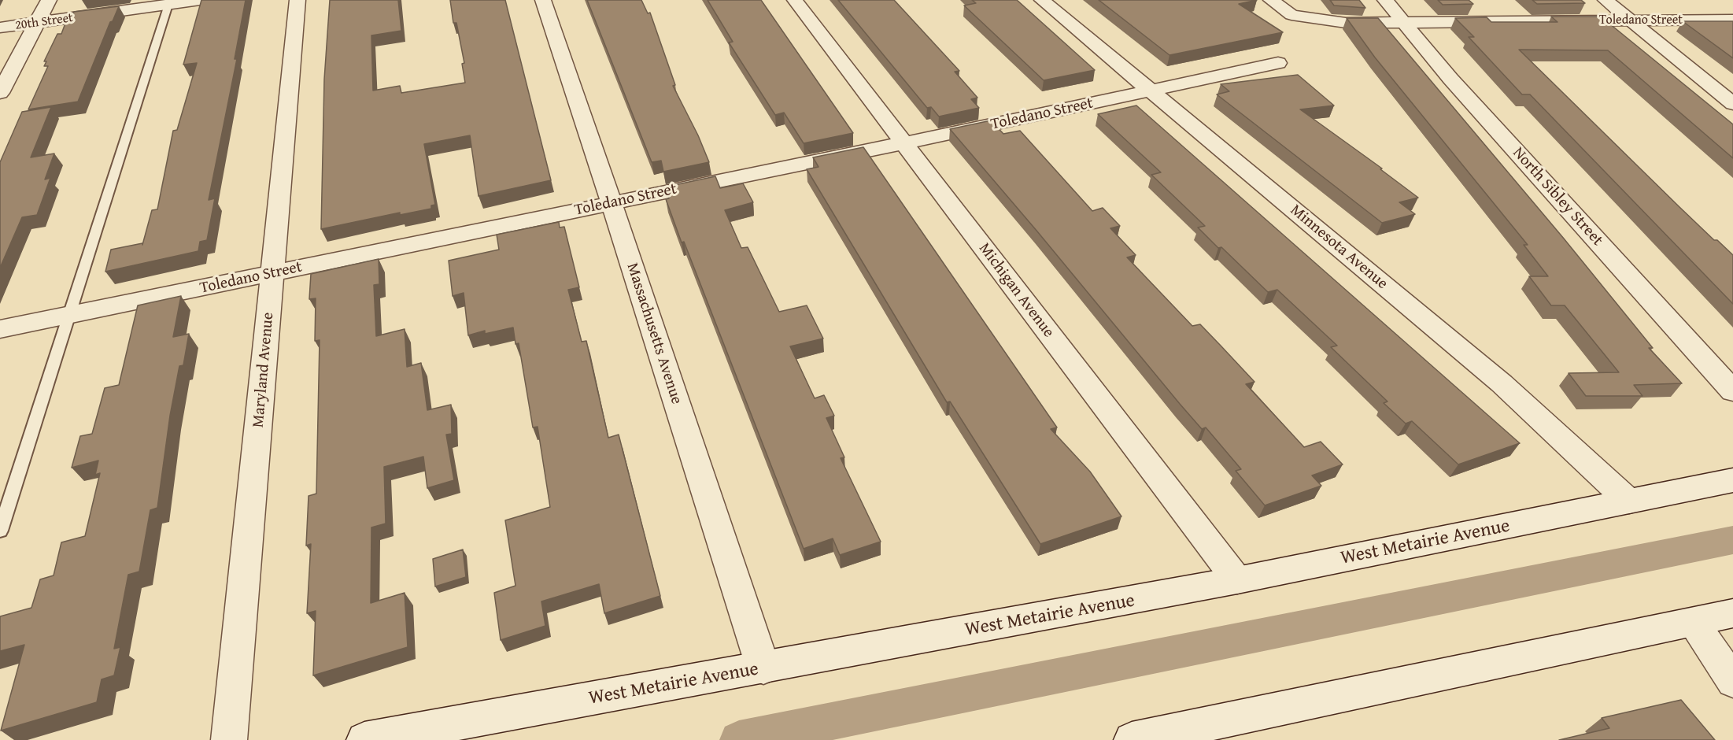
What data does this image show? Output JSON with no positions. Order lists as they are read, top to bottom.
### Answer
{
  "streets": {
    "street": [
      "Toledano Street",
      "20th Street",
      "North Sibley Street",
      "Minnesota Avenue",
      "Michigan Avenue",
      "Massachusetts Avenue",
      "Maryland Avenue",
      "West Metairie Avenue"
    ]
  },
  "crossings": [
    ["Toledano Street", "North Sibley Street"],
    ["Toledano Street", "Minnesota Avenue"],
    ["Toledano Street", "Michigan Avenue"],
    ["Toledano Street", "Massachusetts Avenue"],
    ["Toledano Street", "Maryland Avenue"],
    ["Minnesota Avenue", "West Metairie Avenue"],
    ["Michigan Avenue", "West Metairie Avenue"],
    ["Massachusetts Avenue", "West Metairie Avenue"]
  ]
}
